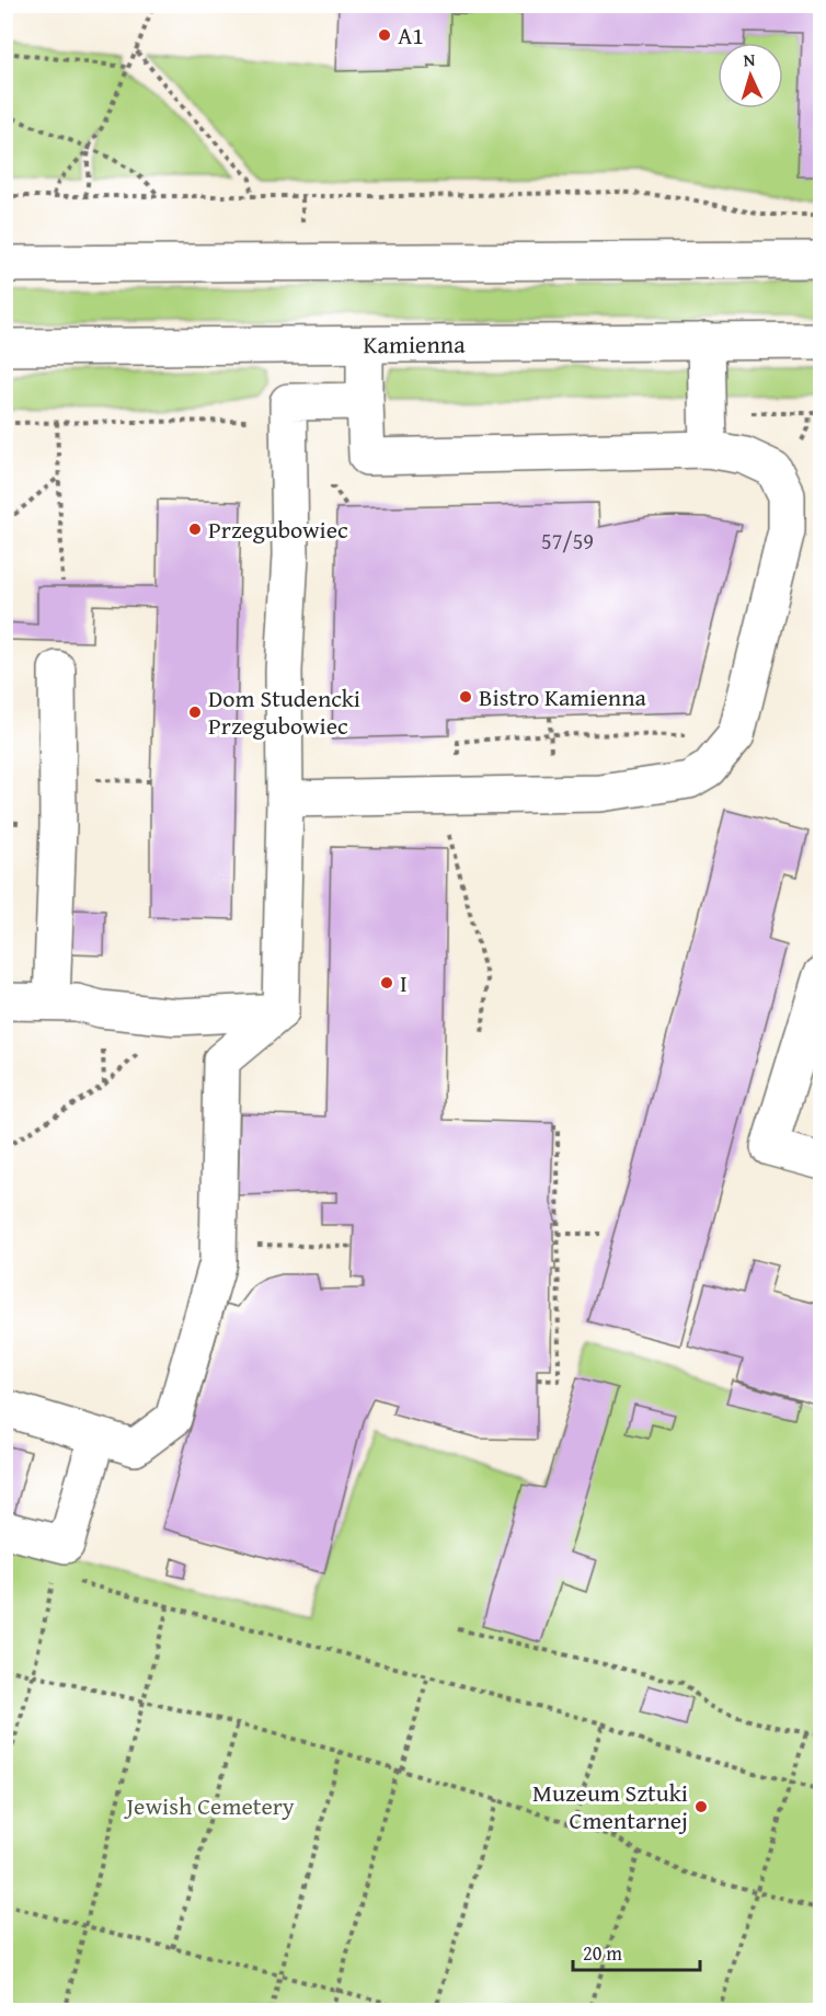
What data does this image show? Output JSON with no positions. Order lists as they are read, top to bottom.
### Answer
{
  "streets": {
    "street": ["Kamienna"]
  },
  "parks": ["Jewish Cemetery"],
  "places": [
    "A1",
    "Przegubowiec",
    "Bistro Kamienna",
    "Dom Studencki Przegubowiec",
    "I",
    "Muzeum Sztuki Cmentarnej"
  ],
  "house_numbers": ["57/59"],
  "scale_bar": "20 m",
  "north": "top"
}
